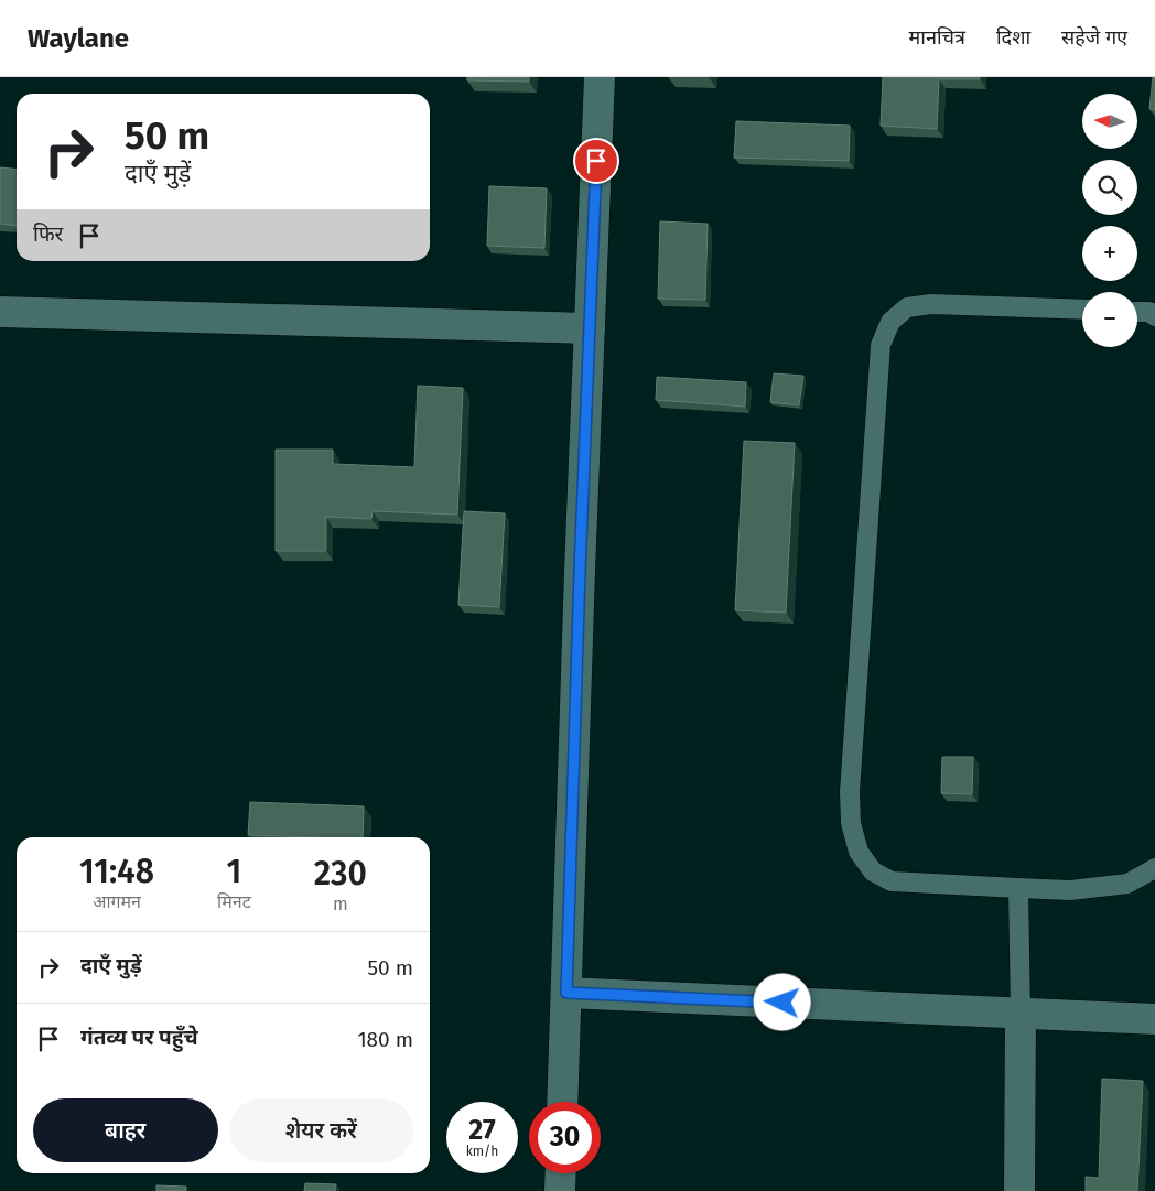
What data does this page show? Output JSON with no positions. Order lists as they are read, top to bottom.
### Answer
{
  "north": "left",
  "page": {
    "header": "Waylane",
    "nav": ["मानचित्र", "दिशा", "सहेजे गए"],
    "map_buttons": ["+", "−"],
    "turn": ["50 m", "दाएँ मुड़ें"],
    "then": "फिर",
    "eta": [
      "11:48",
      "आगमन",
      "1",
      "मिनट",
      "230",
      "m"
    ],
    "list": [
      {
        "name": "दाएँ मुड़ें",
        "value": "50 m"
      },
      {
        "name": "गंतव्य पर पहुँचे",
        "value": "180 m"
      }
    ],
    "buttons": ["बाहर", "शेयर करें"],
    "speed": "27 km/h",
    "limit": "30"
  }
}
